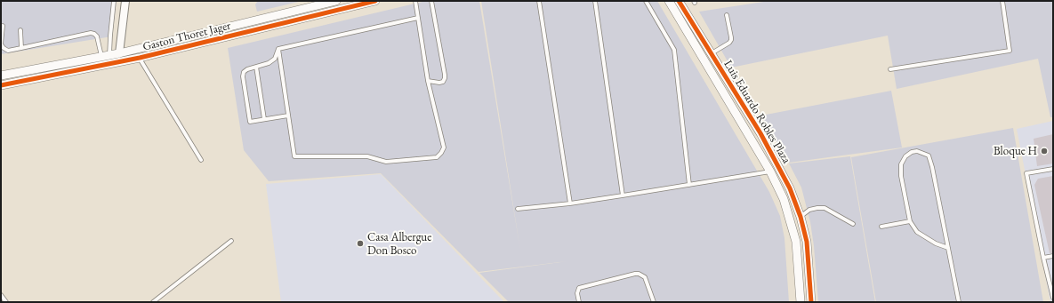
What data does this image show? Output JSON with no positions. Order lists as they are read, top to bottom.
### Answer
{
  "streets": {
    "street": ["Gaston Thoret Jager", "Luis Eduardo Robles Plaza"]
  },
  "places": ["Bloque H", "Casa Albergue Don Bosco"]
}
